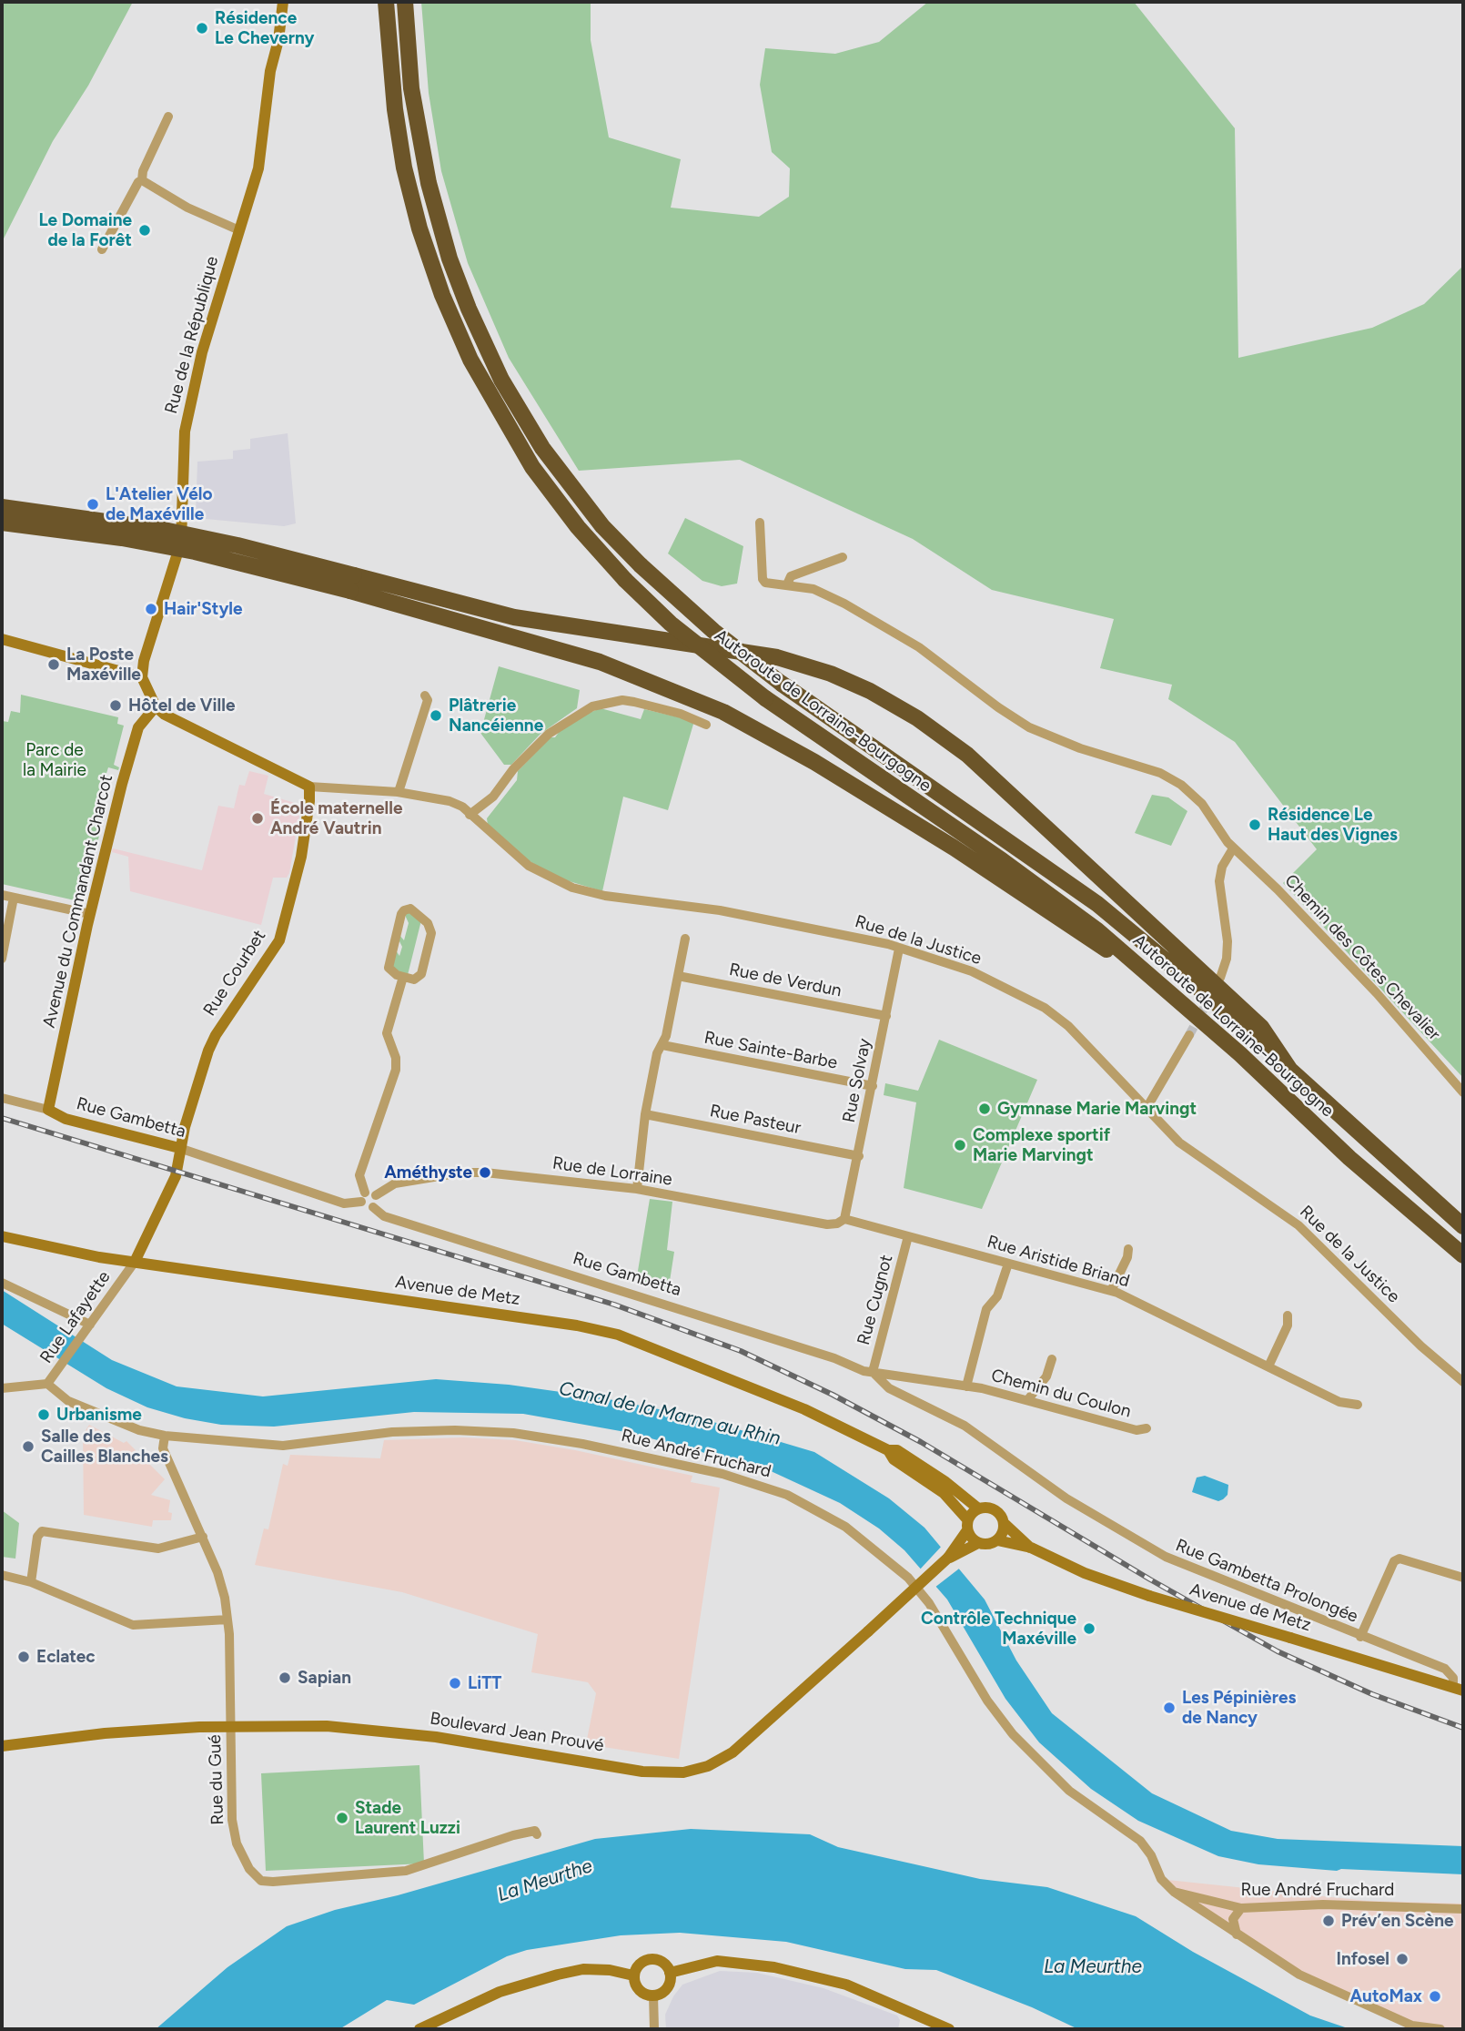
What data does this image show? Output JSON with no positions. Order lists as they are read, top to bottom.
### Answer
{
  "streets": {
    "highway": ["Autoroute de Lorraine-Bourgogne"],
    "street": [
      "Rue de la République",
      "Avenue du Commandant Charcot",
      "Rue de la Justice",
      "Chemin des Côtes Chevalier",
      "Rue Courbet",
      "Rue de Verdun",
      "Rue Sainte-Barbe",
      "Rue Solvay",
      "Rue Gambetta",
      "Rue Pasteur",
      "Rue de Lorraine",
      "Rue Aristide Briand",
      "Avenue de Metz",
      "Rue Cugnot",
      "Rue Lafayette",
      "Chemin du Coulon",
      "Rue André Fruchard",
      "Rue Gambetta Prolongée",
      "Boulevard Jean Prouvé",
      "Rue du Gué"
    ]
  },
  "crossings": [
    ["Avenue du Commandant Charcot", "Rue Gambetta"],
    ["Rue de la Justice", "Rue Courbet"],
    ["Rue de la Justice", "Rue Solvay"],
    ["Rue Courbet", "Rue Gambetta"],
    ["Rue Courbet", "Avenue de Metz"],
    ["Rue Courbet", "Rue Lafayette"],
    ["Rue de Verdun", "Rue Solvay"],
    ["Rue Sainte-Barbe", "Rue Solvay"],
    ["Rue Solvay", "Rue Pasteur"],
    ["Rue Solvay", "Rue de Lorraine"],
    ["Rue Solvay", "Rue Aristide Briand"],
    ["Rue Gambetta", "Rue de Lorraine"],
    ["Rue Gambetta", "Rue Cugnot"],
    ["Rue Gambetta", "Chemin du Coulon"],
    ["Rue Gambetta", "Rue Gambetta Prolongée"],
    ["Rue de Lorraine", "Rue Aristide Briand"],
    ["Rue Aristide Briand", "Rue Cugnot"],
    ["Avenue de Metz", "Rue Lafayette"],
    ["Avenue de Metz", "Rue Gambetta Prolongée"],
    ["Avenue de Metz", "Boulevard Jean Prouvé"],
    ["Rue Cugnot", "Chemin du Coulon"],
    ["Rue Cugnot", "Rue Gambetta Prolongée"],
    ["Rue Lafayette", "Rue André Fruchard"],
    ["Chemin du Coulon", "Rue Gambetta Prolongée"],
    ["Rue André Fruchard", "Rue du Gué"],
    ["Boulevard Jean Prouvé", "Rue du Gué"]
  ],
  "water": ["Canal de la Marne au Rhin", "La Meurthe"],
  "parks": ["Parc de la Mairie"],
  "places": [
    "Résidence Le Cheverny",
    "Le Domaine de la Forêt",
    "L'Atelier Vélo de Maxéville",
    "Hair'Style",
    "La Poste Maxéville",
    "Hôtel de Ville",
    "Plâtrerie Nancéienne",
    "École maternelle André Vautrin",
    "Résidence Le Haut des Vignes",
    "Gymnase Marie Marvingt",
    "Complexe sportif Marie Marvingt",
    "Améthyste",
    "Urbanisme",
    "Salle des Cailles Blanches",
    "Contrôle Technique Maxéville",
    "Eclatec",
    "Sapian",
    "LiTT",
    "Les Pépinières de Nancy",
    "Stade Laurent Luzzi",
    "Prév’en Scène",
    "Infosel",
    "AutoMax"
  ]
}
